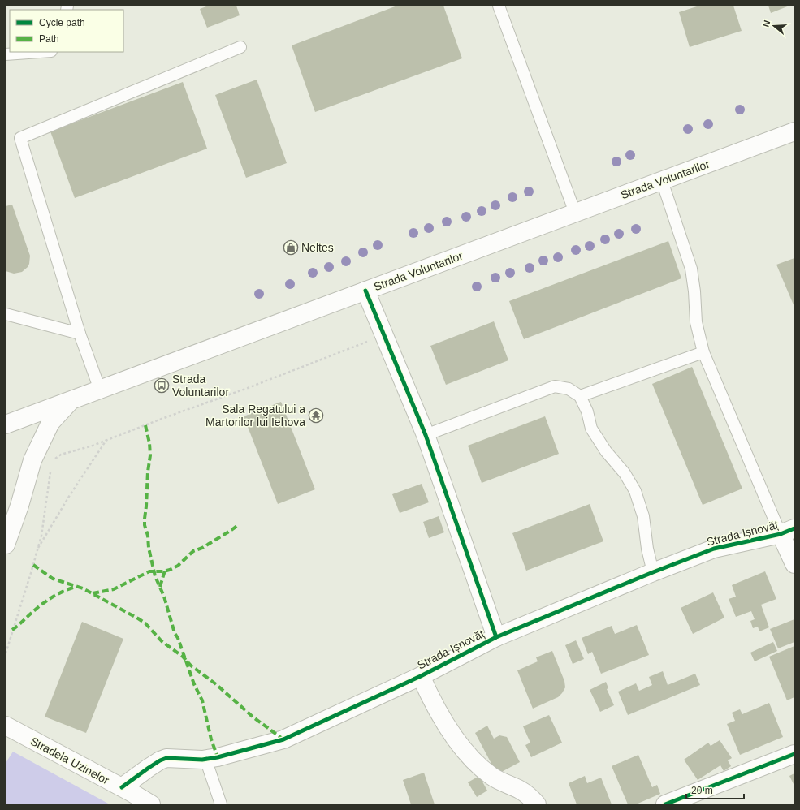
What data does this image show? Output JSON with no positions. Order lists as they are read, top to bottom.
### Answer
{
  "streets": {
    "street": ["Strada Voluntarilor", "Strada Ișnovăț", "Stradela Uzinelor"]
  },
  "crossings": [
    ["Strada Ișnovăț", "Stradela Uzinelor"]
  ],
  "places": {
    "shop": ["Neltes"],
    "bus stop": ["Strada Voluntarilor"],
    "temple": ["Sala Regatului a Martorilor lui Iehova"]
  },
  "legend": ["Cycle path", "Path"],
  "scale_bar": "20 m",
  "north": "left"
}
